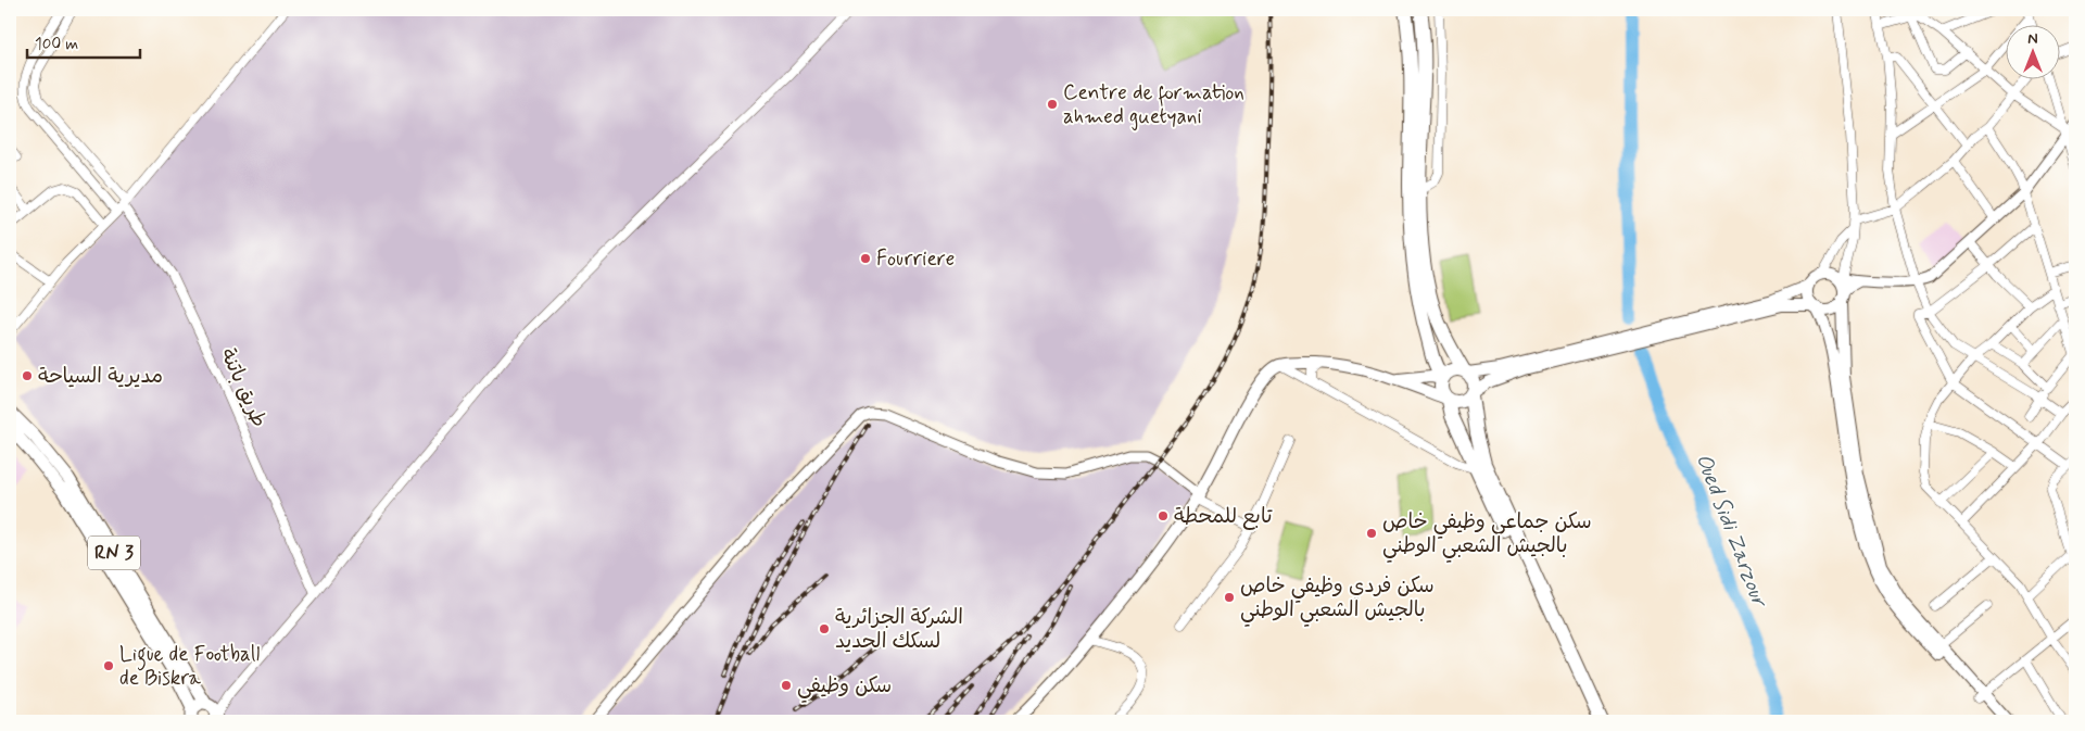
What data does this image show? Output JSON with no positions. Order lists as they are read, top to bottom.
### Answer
{
  "streets": {
    "main road": ["RN 3"],
    "street": ["طريق باتنة"]
  },
  "water": ["Oued Sidi Zarzour"],
  "places": [
    "Centre de formation ahmed guetyani",
    "Fourriere",
    "مديرية السياحة",
    "تابع للمحطة",
    "سكن جماعي وظيفي خاص بالجيش الشعبي الوطني",
    "سكن فردي وظيفي خاص بالجيش الشعبي الوطني",
    "الشركة الجزائرية لسكك الحديد",
    "Ligue de Football de Biskra",
    "سكن وظيفي"
  ],
  "scale_bar": "100 m",
  "north": "top"
}
